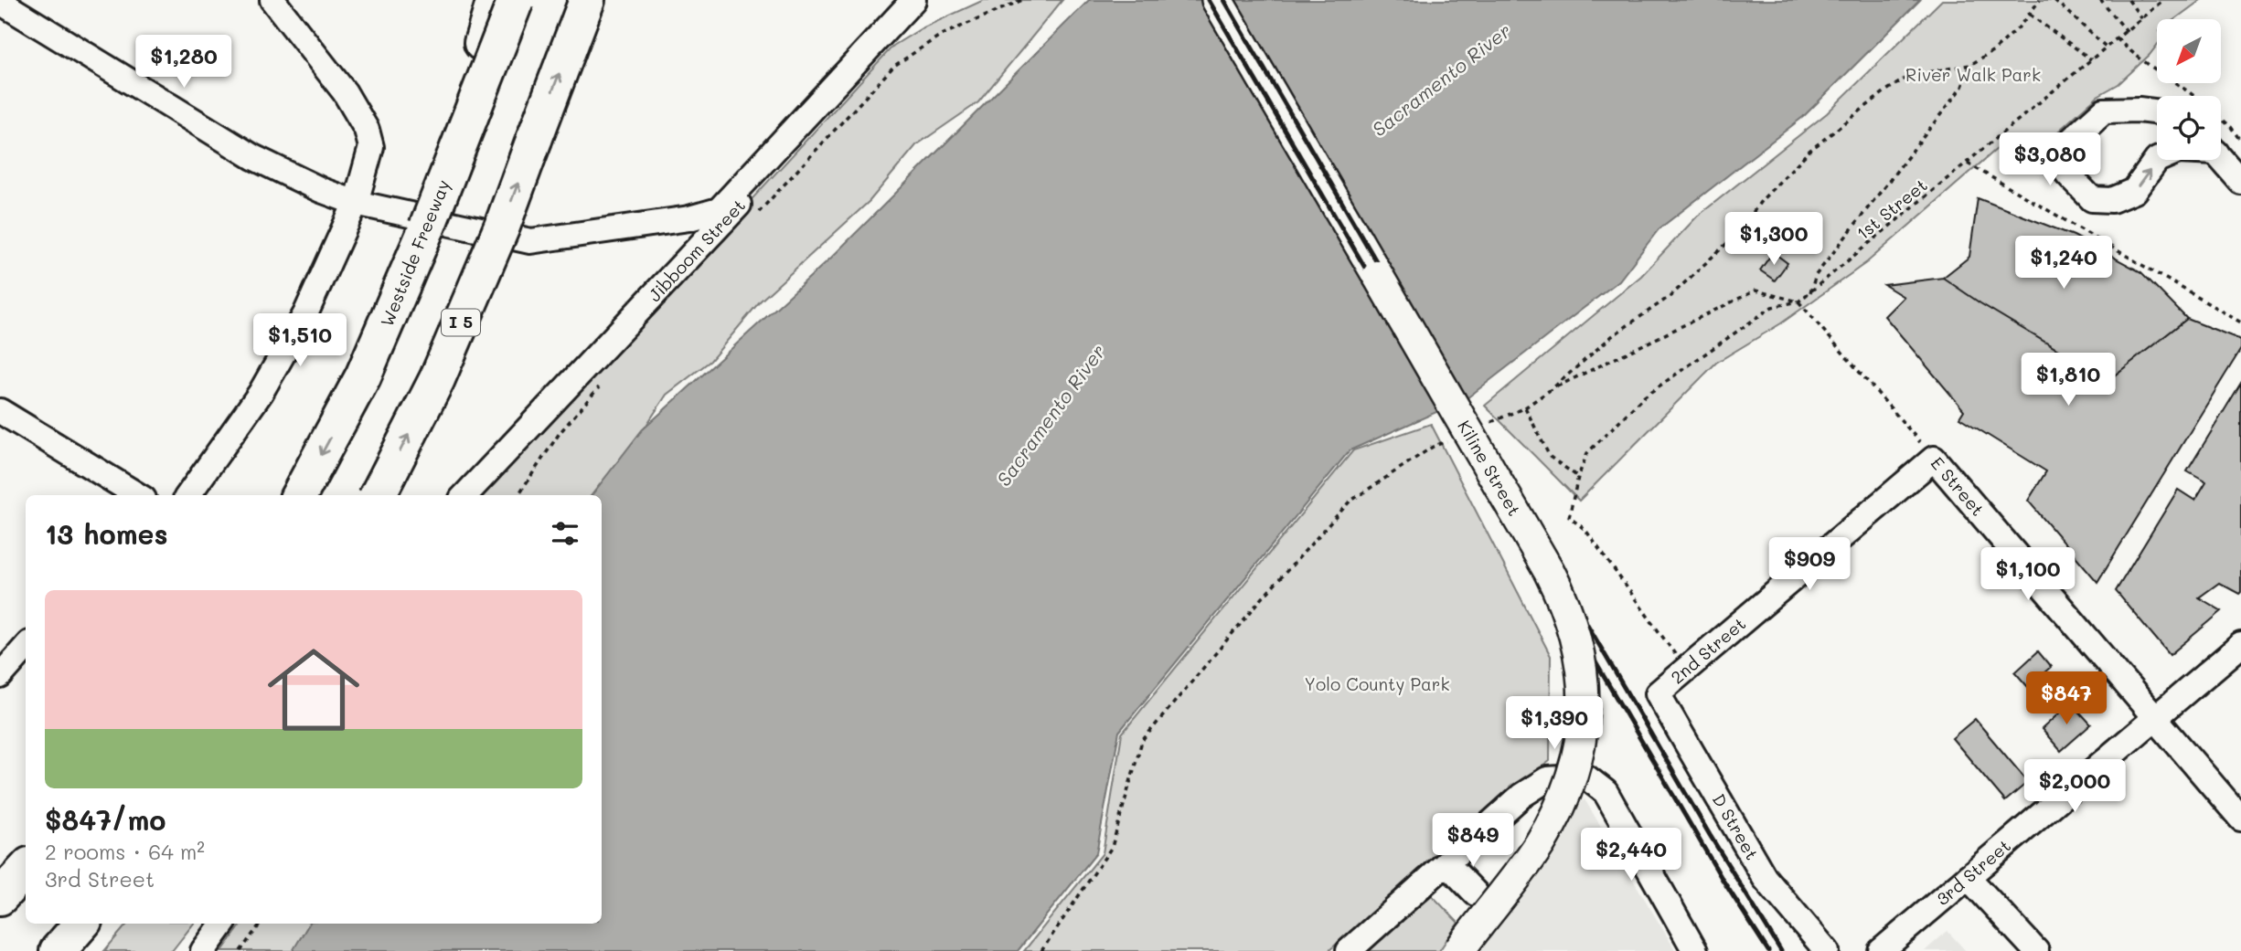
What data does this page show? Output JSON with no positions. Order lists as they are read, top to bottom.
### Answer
{
  "streets": {
    "highway": ["Westside Freeway", "I 5"],
    "main road": ["Kiline Street"],
    "street": [
      "Jibboom Street",
      "E Street",
      "2nd Street",
      "D Street",
      "3rd Street"
    ],
    "path": ["1st Street"]
  },
  "crossings": [
    ["1st Street", "E Street"],
    ["1st Street", "2nd Street"],
    ["E Street", "2nd Street"],
    ["E Street", "3rd Street"],
    ["2nd Street", "D Street"]
  ],
  "water": ["Sacramento River"],
  "parks": ["River Walk Park", "Yolo County Park"],
  "north": "bottom left",
  "page": {
    "price": [
      "$1,280",
      "$3,080",
      "$1,300",
      "$1,240",
      "$1,510",
      "$1,810",
      "$909",
      "$1,100",
      "$847",
      "$1,390",
      "$2,000",
      "$849",
      "$2,440"
    ],
    "heading": "13 homes",
    "list": [
      {
        "name": "$847/mo",
        "note": "2 rooms · 64 m² · 3rd Street"
      }
    ]
  }
}
